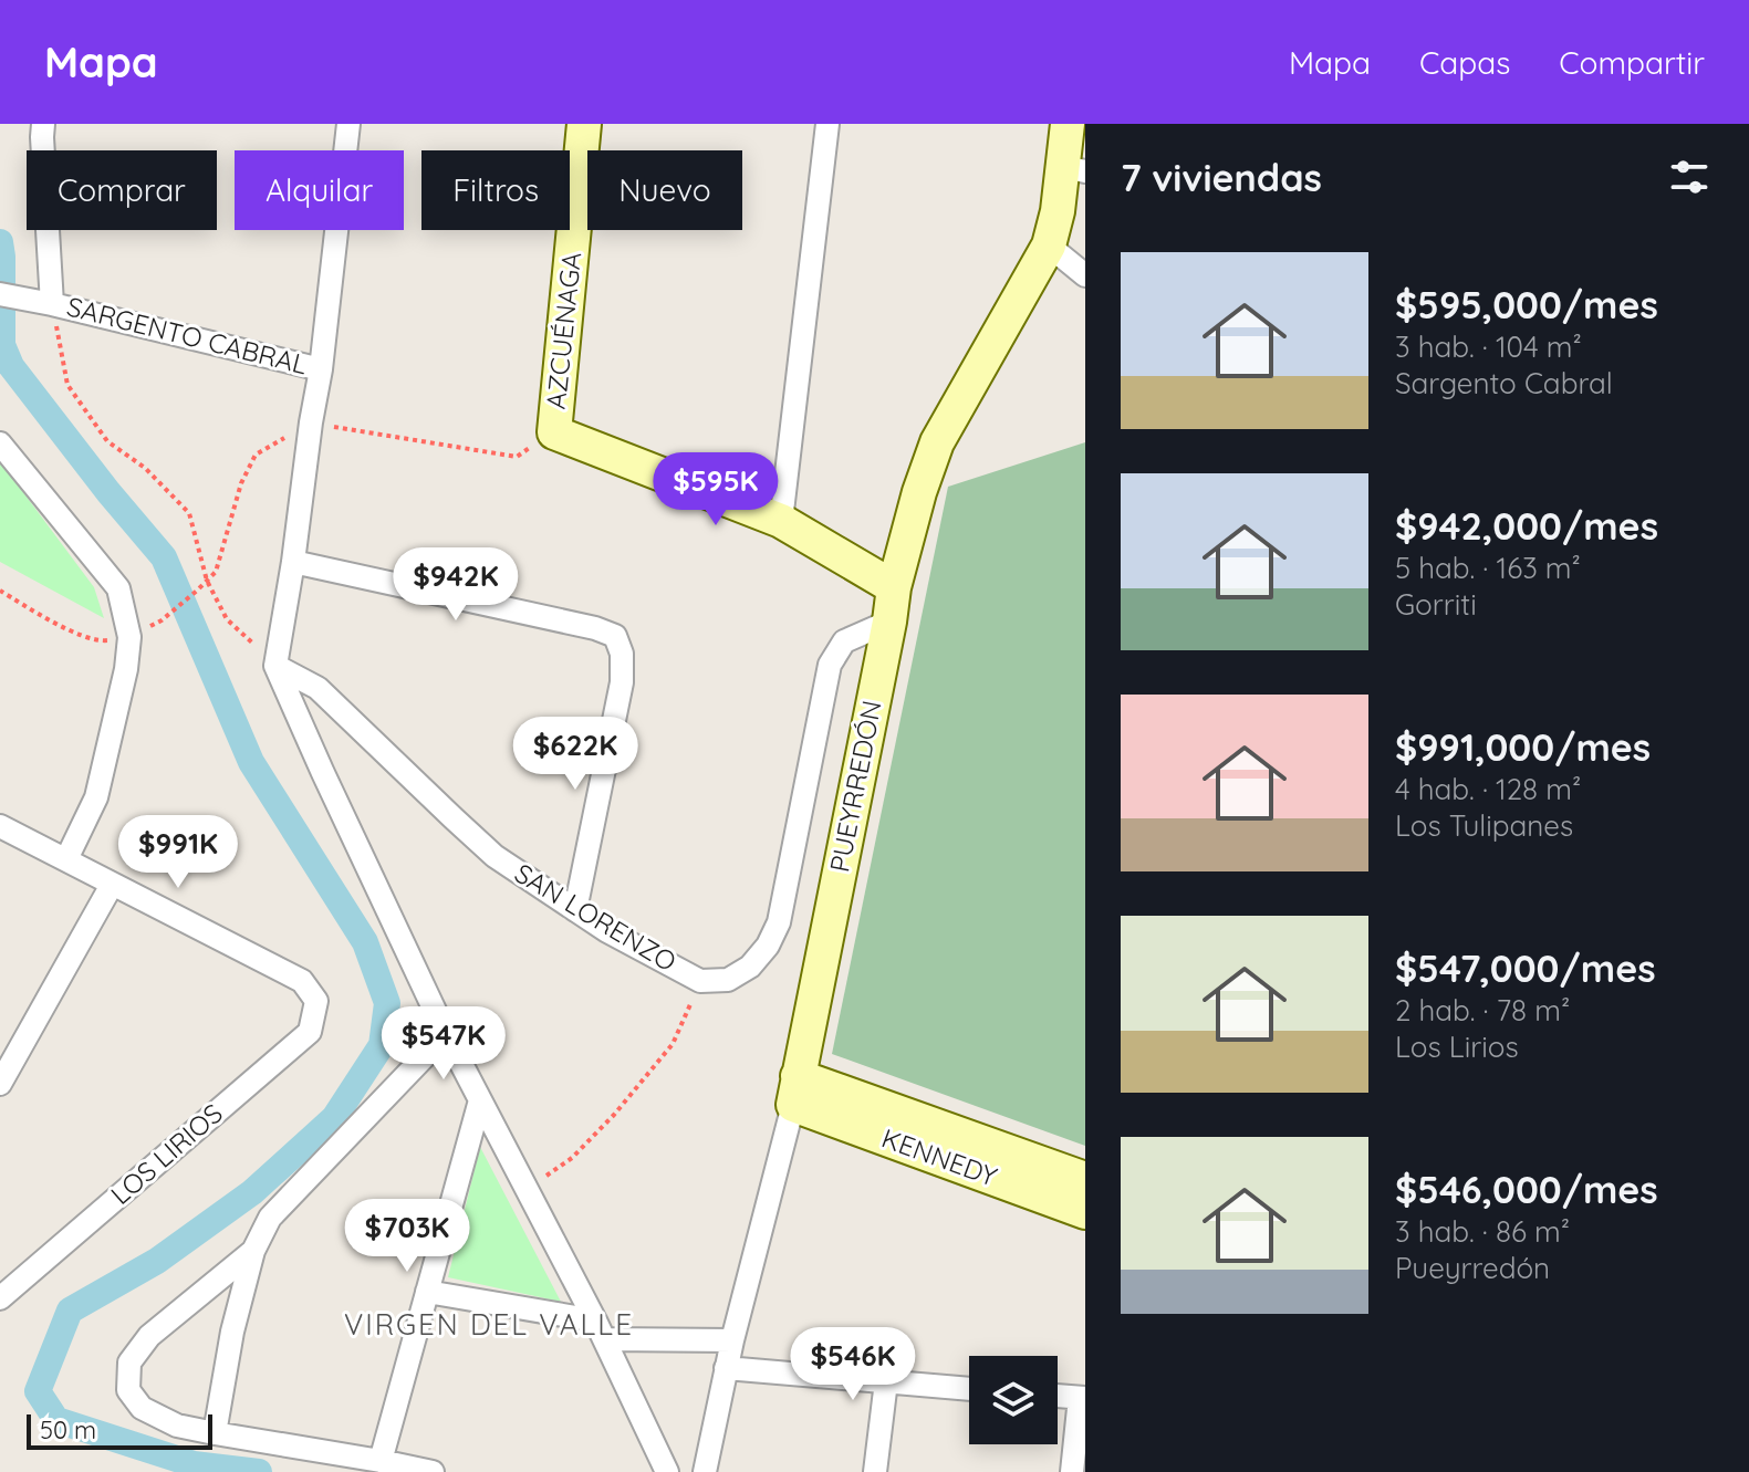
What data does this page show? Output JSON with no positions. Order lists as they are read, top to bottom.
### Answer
{
  "streets": {
    "street": [
      "AZCUÉNAGA",
      "SARGENTO CABRAL",
      "PUEYRREDÓN",
      "SAN LORENZO",
      "LOS LIRIOS",
      "KENNEDY"
    ]
  },
  "crossings": [
    ["PUEYRREDÓN", "SAN LORENZO"],
    ["PUEYRREDÓN", "KENNEDY"]
  ],
  "districts": ["VIRGEN DEL VALLE"],
  "scale_bar": "50 m",
  "page": {
    "header": "Mapa",
    "nav": ["Mapa", "Capas", "Compartir"],
    "heading": "7 viviendas",
    "chip": [
      "Comprar",
      "Alquilar",
      "Filtros",
      "Nuevo"
    ],
    "list": [
      {
        "name": "$595,000/mes",
        "note": "3 hab. · 104 m² · Sargento Cabral"
      },
      {
        "name": "$942,000/mes",
        "note": "5 hab. · 163 m² · Gorriti"
      },
      {
        "name": "$991,000/mes",
        "note": "4 hab. · 128 m² · Los Tulipanes"
      },
      {
        "name": "$547,000/mes",
        "note": "2 hab. · 78 m² · Los Lirios"
      },
      {
        "name": "$546,000/mes",
        "note": "3 hab. · 86 m² · Pueyrredón"
      }
    ],
    "price": [
      "$595K",
      "$942K",
      "$622K",
      "$991K",
      "$547K",
      "$703K",
      "$546K"
    ],
    "scale": "50 m"
  }
}
